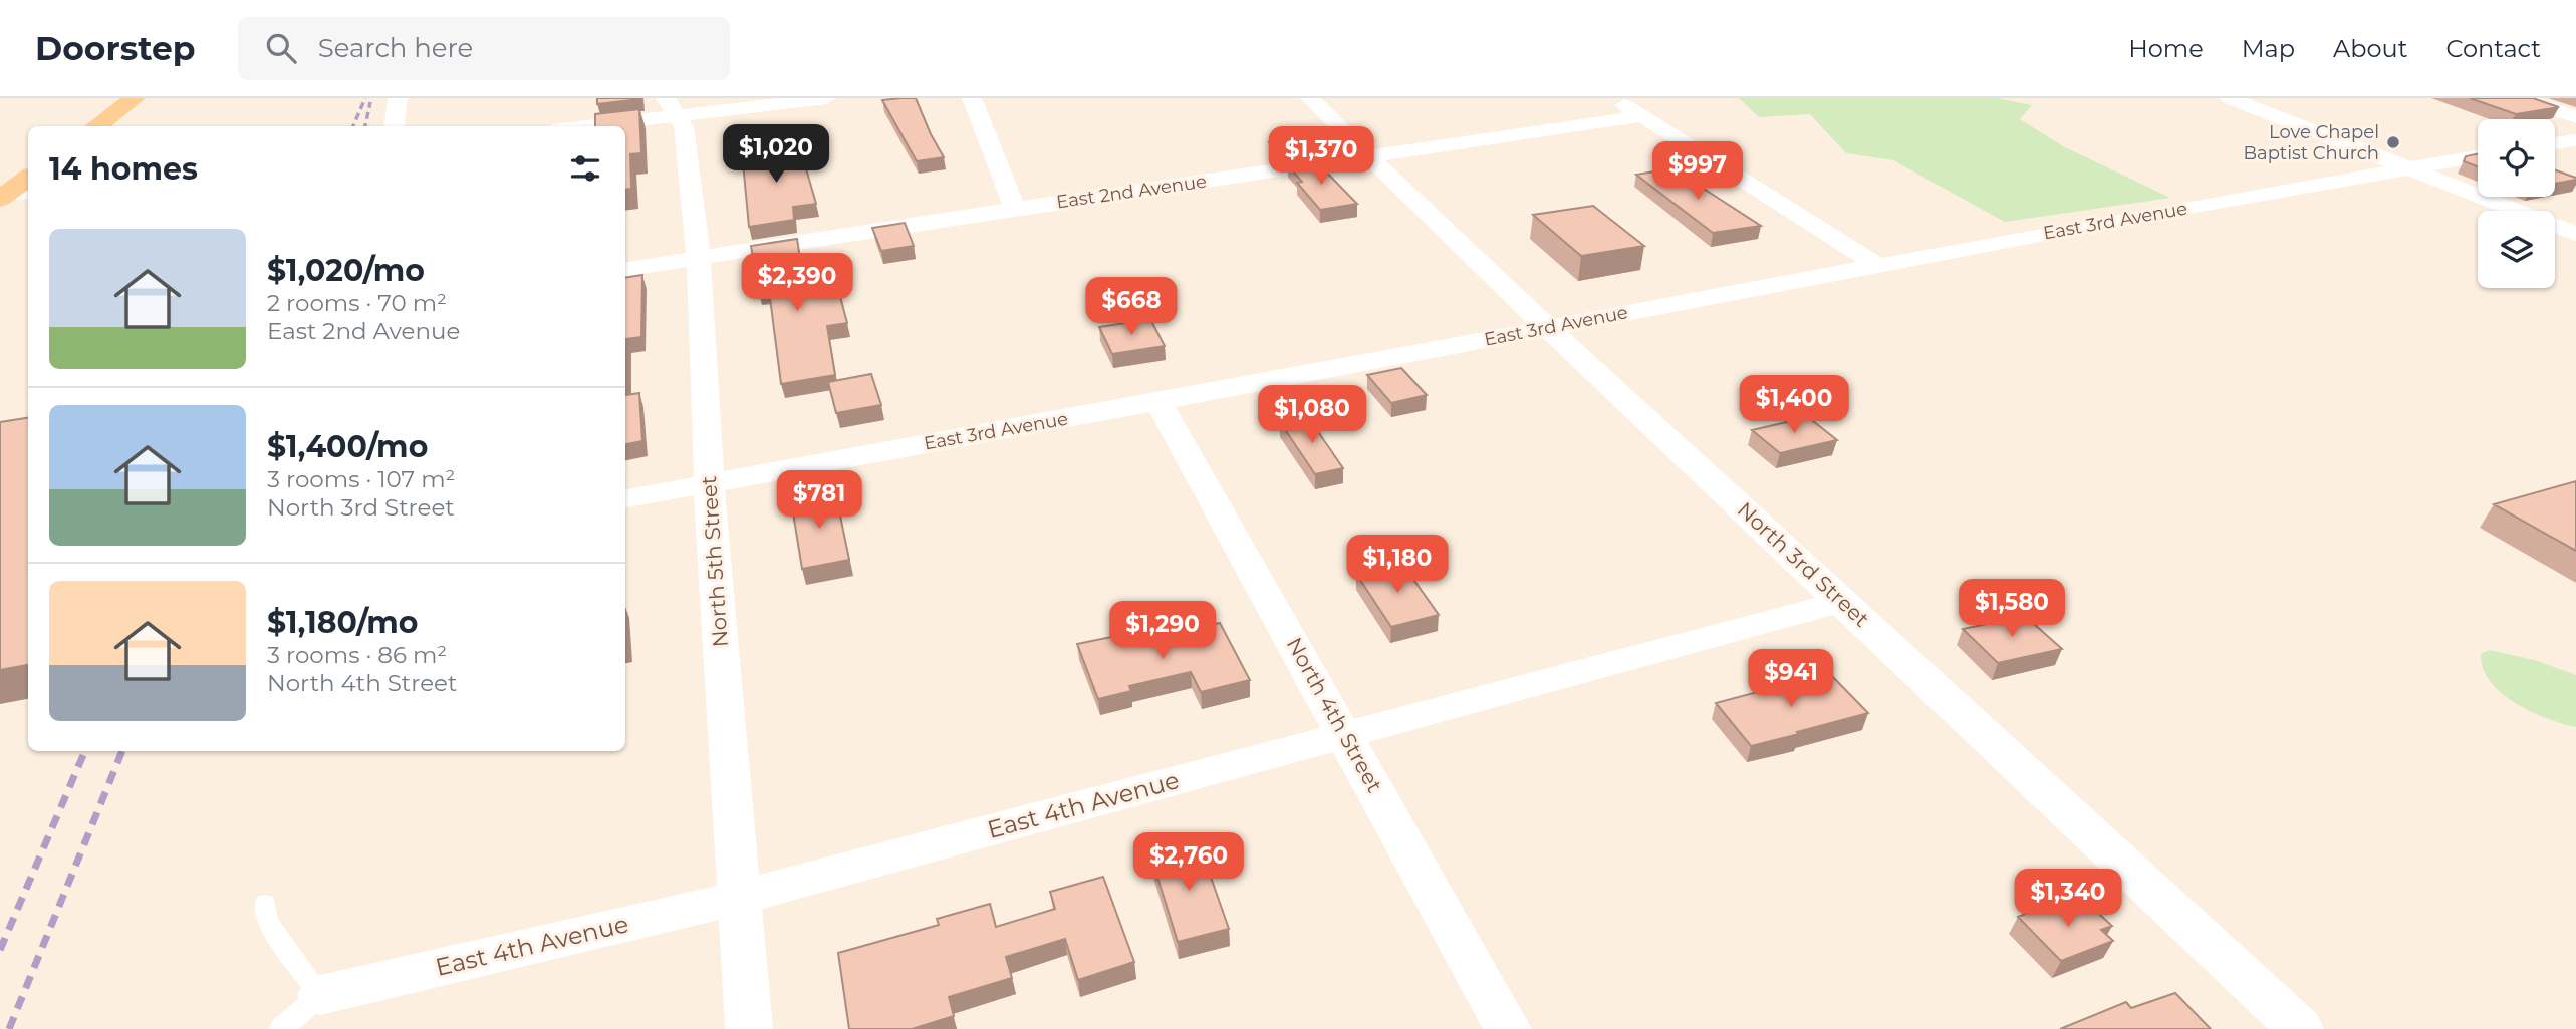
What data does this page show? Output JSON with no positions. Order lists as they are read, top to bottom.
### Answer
{
  "streets": {
    "street": [
      "East 2nd Avenue",
      "East 3rd Avenue",
      "North 5th Street",
      "North 3rd Street",
      "North 4th Street",
      "East 4th Avenue"
    ]
  },
  "crossings": [
    ["East 2nd Avenue", "North 5th Street"],
    ["East 2nd Avenue", "North 3rd Street"],
    ["East 3rd Avenue", "North 5th Street"],
    ["East 3rd Avenue", "North 3rd Street"],
    ["East 3rd Avenue", "North 4th Street"],
    ["North 5th Street", "East 4th Avenue"],
    ["North 3rd Street", "East 4th Avenue"],
    ["North 4th Street", "East 4th Avenue"]
  ],
  "places": ["Love Chapel Baptist Church"],
  "page": {
    "header": "Doorstep",
    "search": "Search here",
    "nav": [
      "Home",
      "Map",
      "About",
      "Contact"
    ],
    "price": [
      "$1,020",
      "$1,370",
      "$997",
      "$2,390",
      "$668",
      "$1,400",
      "$1,080",
      "$781",
      "$1,180",
      "$1,580",
      "$1,290",
      "$941",
      "$2,760",
      "$1,340"
    ],
    "heading": "14 homes",
    "list": [
      {
        "name": "$1,020/mo",
        "note": "2 rooms · 70 m² · East 2nd Avenue"
      },
      {
        "name": "$1,400/mo",
        "note": "3 rooms · 107 m² · North 3rd Street"
      },
      {
        "name": "$1,180/mo",
        "note": "3 rooms · 86 m² · North 4th Street"
      }
    ]
  }
}
